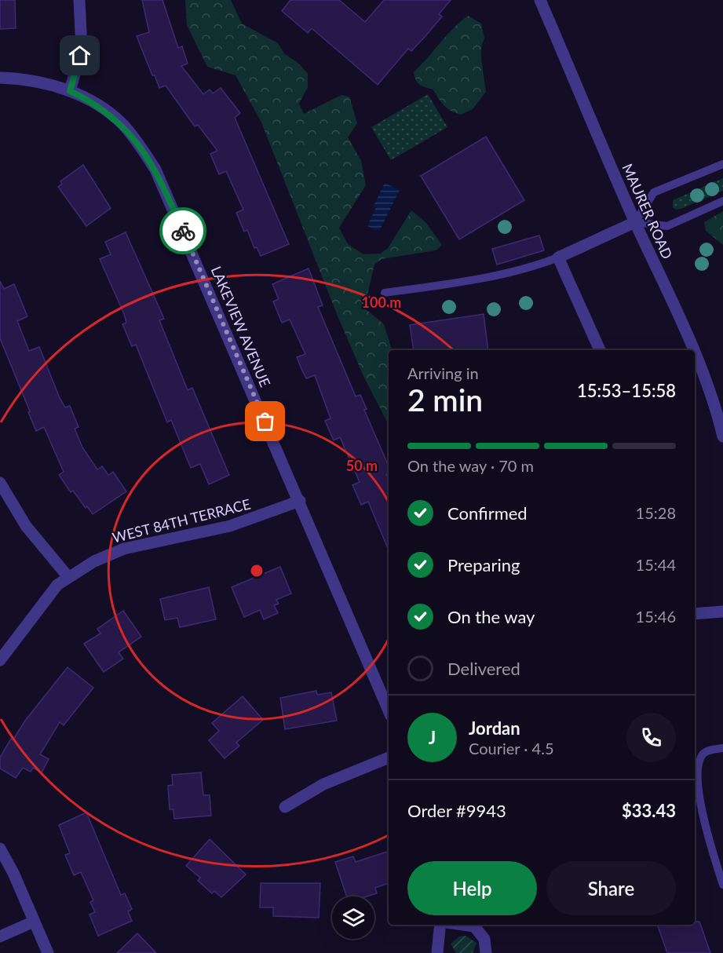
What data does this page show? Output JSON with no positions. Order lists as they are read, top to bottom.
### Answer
{
  "streets": {
    "street": ["MAURER ROAD", "LAKEVIEW AVENUE", "WEST 84TH TERRACE"]
  },
  "crossings": [
    ["LAKEVIEW AVENUE", "WEST 84TH TERRACE"]
  ],
  "page": {
    "heading": ["2 min", "Arriving in", "15:53–15:58"],
    "panel": [
      "Jordan",
      "Courier · 4.5",
      "Order #9943",
      "$33.43"
    ],
    "bar": "On the way · 70 m",
    "list": [
      ["Confirmed", "15:28"],
      ["Preparing", "15:44"],
      ["On the way", "15:46"],
      "Delivered"
    ],
    "round": "J",
    "buttons": ["Help", "Share"]
  },
  "rings": ["100 m", "50 m"]
}
